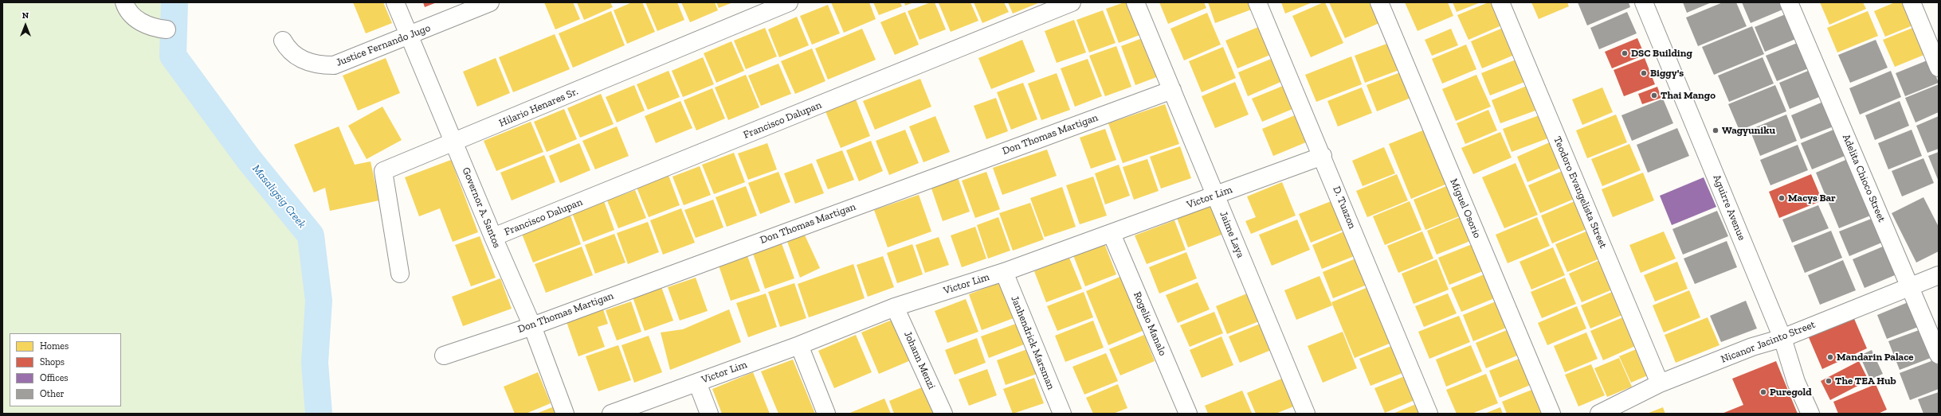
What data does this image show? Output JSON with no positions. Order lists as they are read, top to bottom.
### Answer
{
  "streets": {
    "street": [
      "Justice Fernando Jugo",
      "Hilario Henares Sr.",
      "Francisco Dalupan",
      "Don Thomas Martigan",
      "Adelita Chioco Street",
      "Teodoro Evangelista Street",
      "Victor Lim",
      "Governor A. Santos",
      "D. Tuazon",
      "Aguirre Avenue",
      "Miguel Osorio",
      "Jaime Laya",
      "Rogelio Manalo",
      "Nicanor Jacinto Street",
      "Janhendrick Marsman",
      "Johann Menzi"
    ]
  },
  "crossings": [
    ["Justice Fernando Jugo", "Governor A. Santos"],
    ["Hilario Henares Sr.", "Governor A. Santos"],
    ["Francisco Dalupan", "Governor A. Santos"],
    ["Don Thomas Martigan", "Governor A. Santos"],
    ["Don Thomas Martigan", "Jaime Laya"],
    ["Adelita Chioco Street", "Nicanor Jacinto Street"],
    ["Teodoro Evangelista Street", "Nicanor Jacinto Street"],
    ["Victor Lim", "D. Tuazon"],
    ["Victor Lim", "Jaime Laya"],
    ["Victor Lim", "Rogelio Manalo"],
    ["Victor Lim", "Janhendrick Marsman"],
    ["Victor Lim", "Johann Menzi"],
    ["Aguirre Avenue", "Nicanor Jacinto Street"]
  ],
  "water": ["Masaligsig Creek"],
  "places": [
    "DSC Building",
    "Biggy's",
    "Thai Mango",
    "Wagyuniku",
    "Macys Bar",
    "Mandarin Palace",
    "The TEA Hub",
    "Puregold"
  ],
  "legend": [
    "Homes",
    "Shops",
    "Offices",
    "Other"
  ],
  "north": "top"
}
